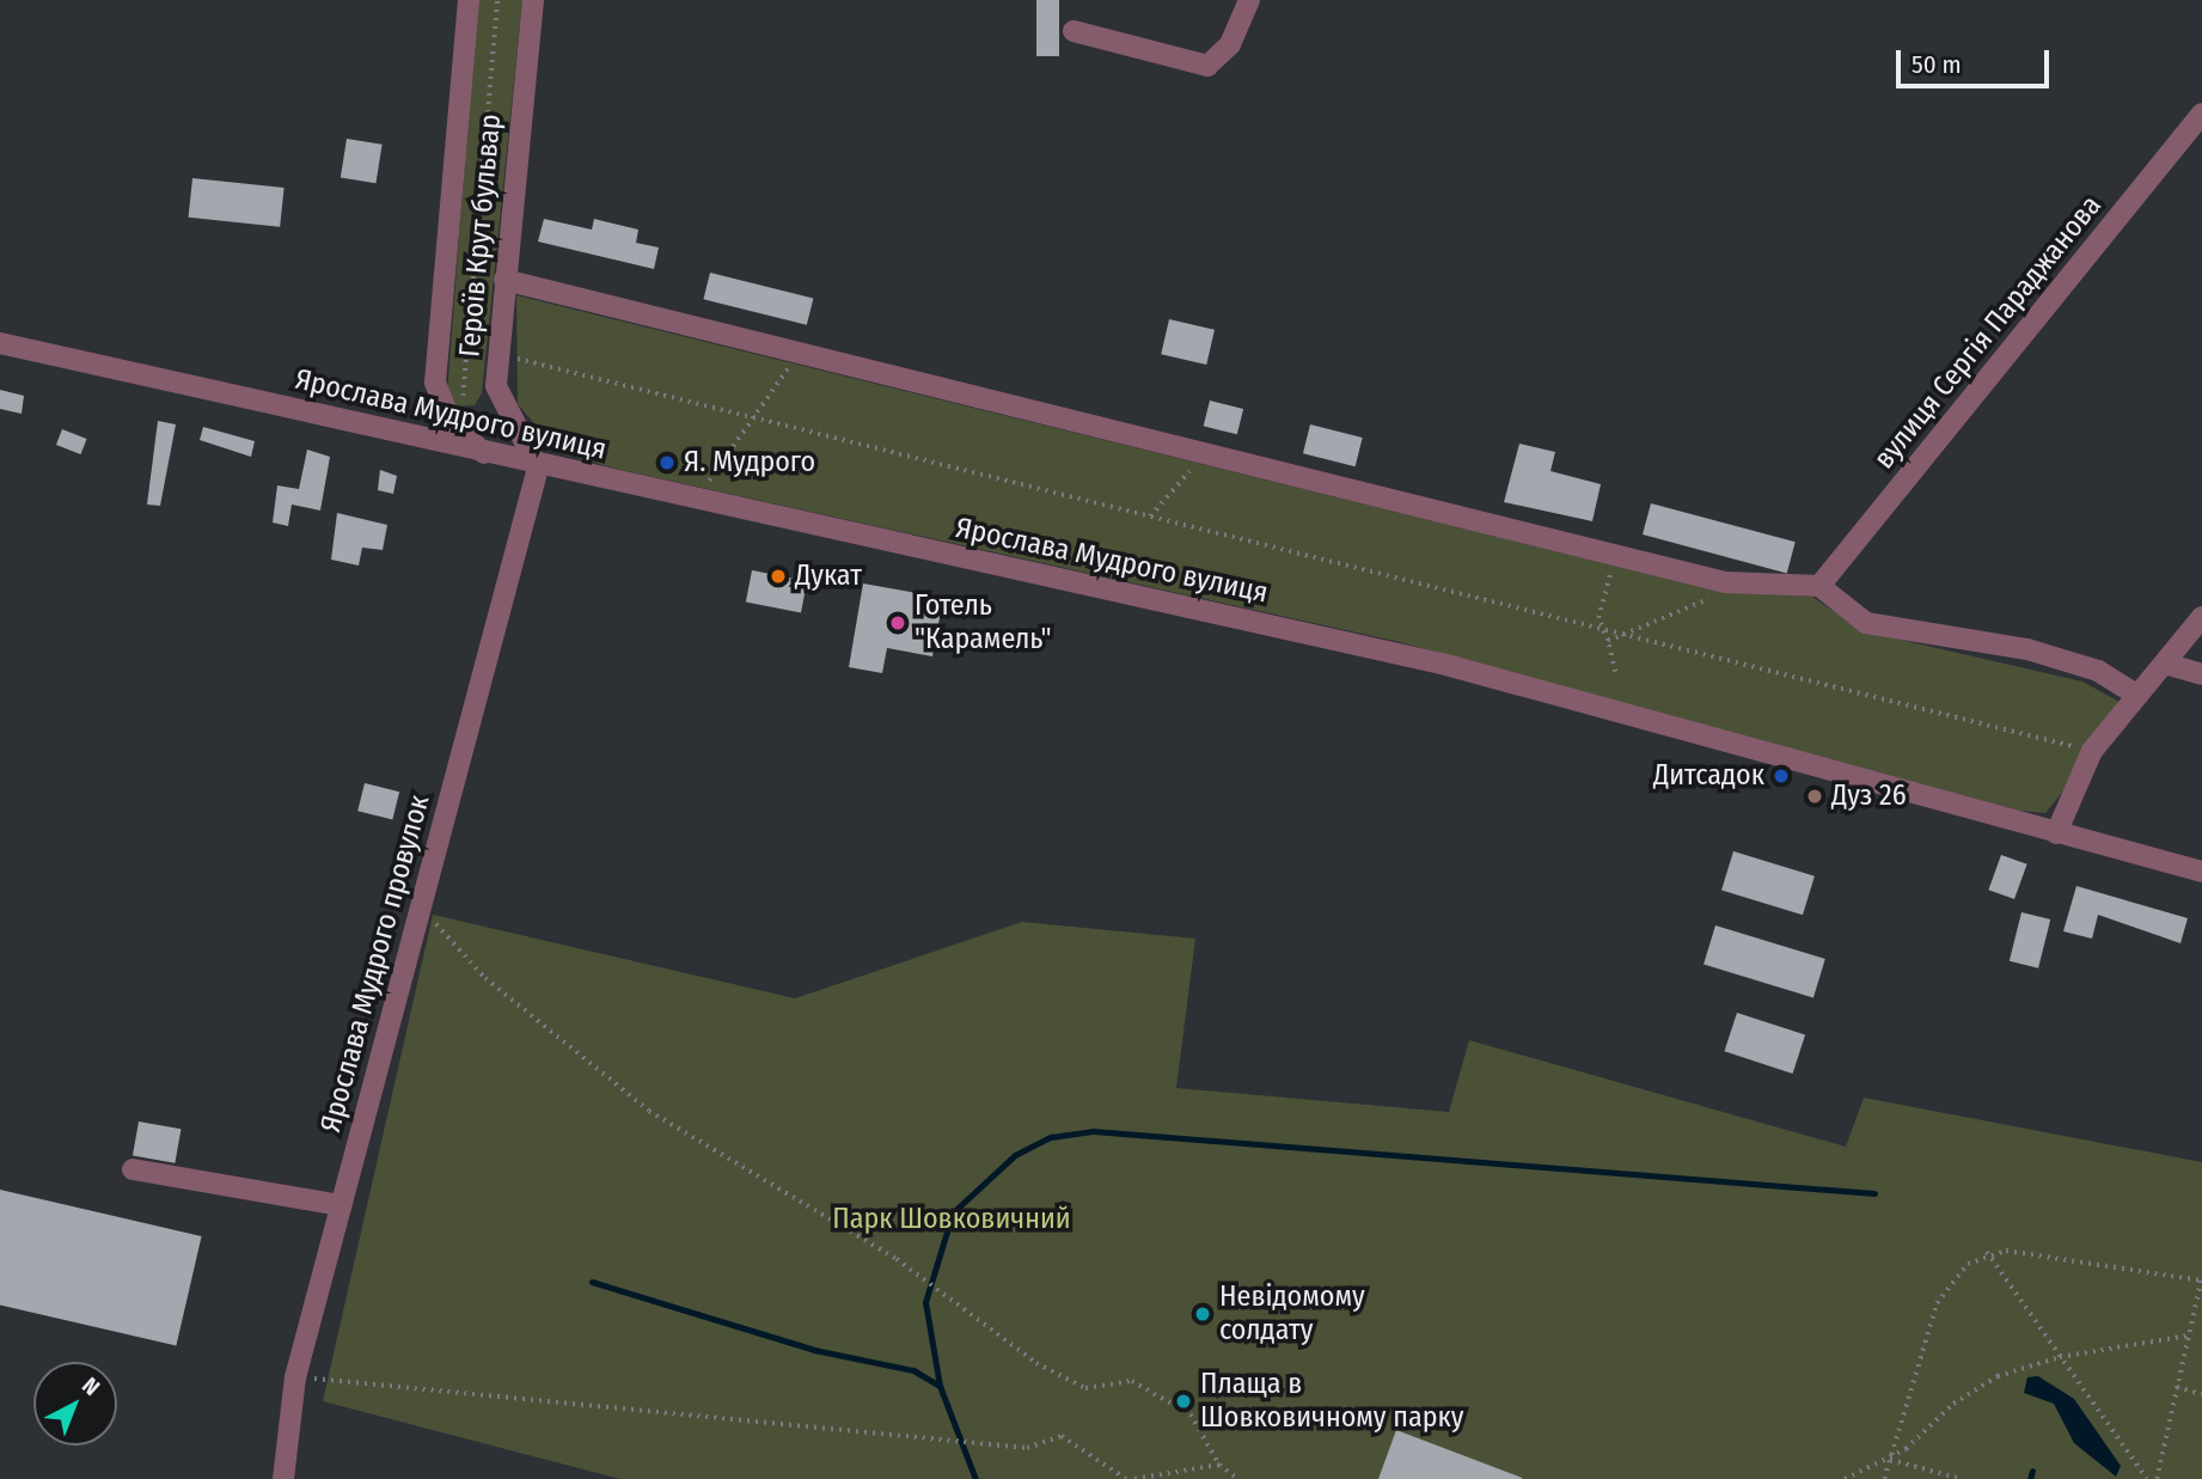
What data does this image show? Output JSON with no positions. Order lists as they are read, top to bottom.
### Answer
{
  "streets": {
    "street": [
      "Героїв Крут бульвар",
      "вулиця Сергія Параджанова",
      "Ярослава Мудрого вулиця",
      "Ярослава Мудрого провулок"
    ]
  },
  "crossings": [
    ["Героїв Крут бульвар", "Ярослава Мудрого вулиця"],
    ["Героїв Крут бульвар", "Ярослава Мудрого провулок"],
    ["Ярослава Мудрого вулиця", "Ярослава Мудрого провулок"]
  ],
  "parks": ["Парк Шовковичний"],
  "places": [
    "Я. Мудрого",
    "Дукат",
    "Готель \"Карамель\"",
    "Дитсадок",
    "Дуз 26",
    "Невідомому солдату",
    "Плаща в Шовковичному парку"
  ],
  "scale_bar": "50 m",
  "north": "top right"
}
